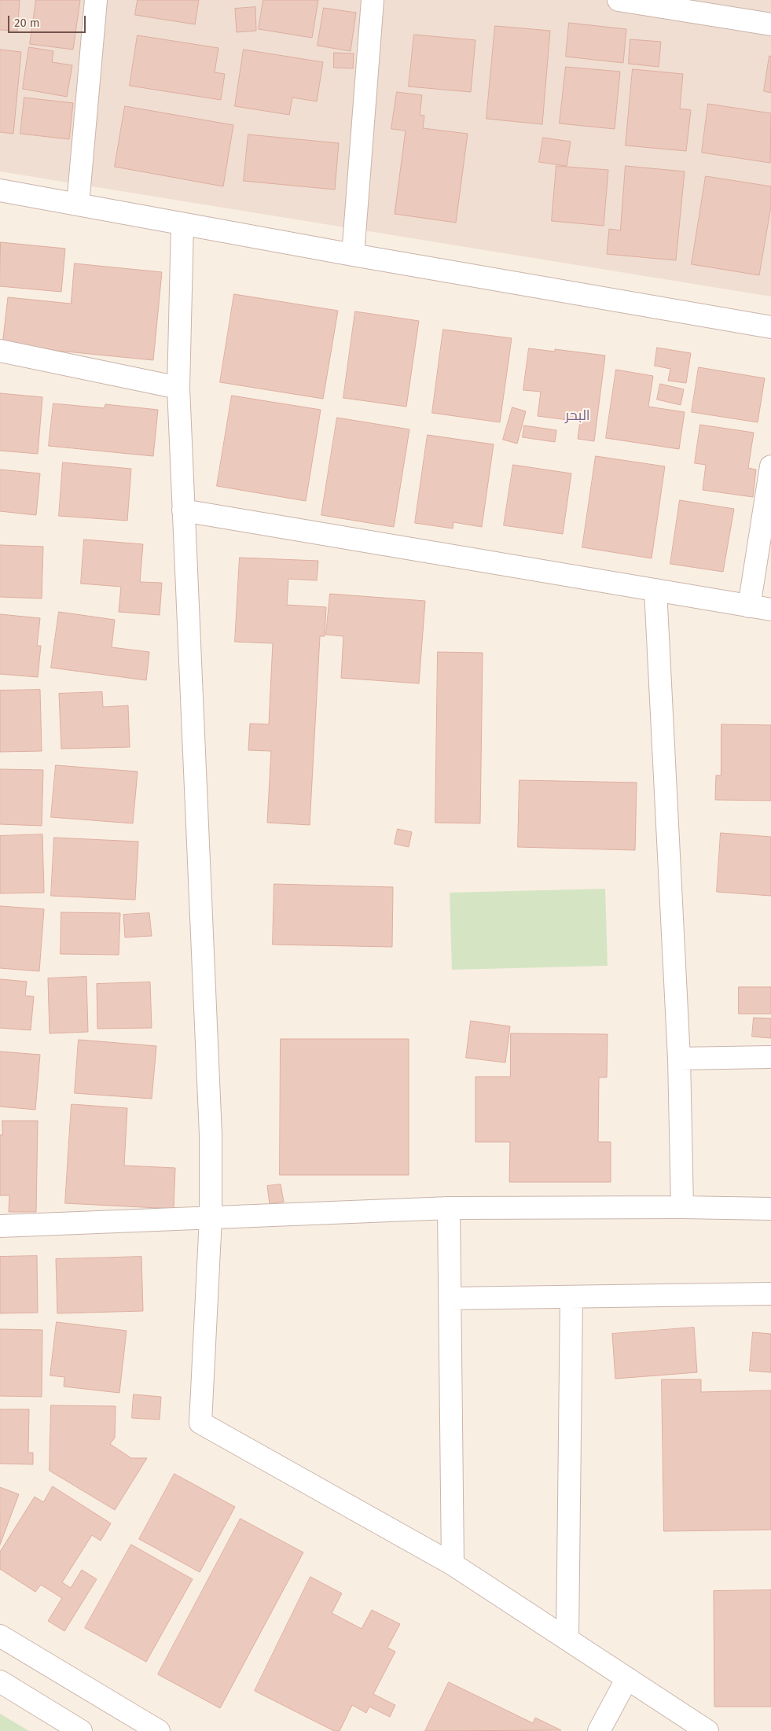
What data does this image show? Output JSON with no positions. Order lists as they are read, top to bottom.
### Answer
{
  "districts": ["البحر"],
  "scale_bar": "20 m"
}
